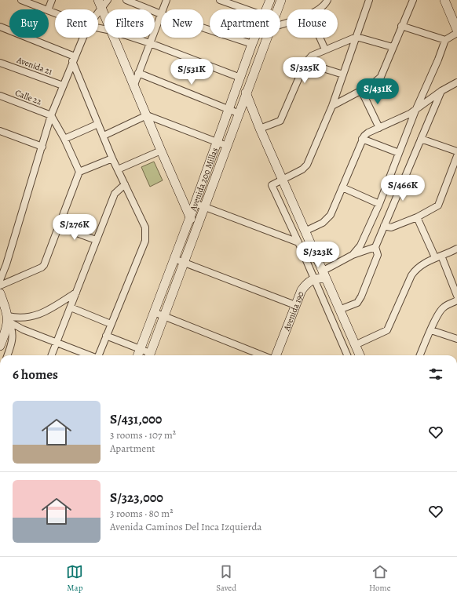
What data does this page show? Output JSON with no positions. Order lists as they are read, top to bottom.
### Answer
{
  "streets": {
    "main road": ["Avenida 200 Millas", "Avenida 190"],
    "street": ["Avenida 21", "Calle 22"]
  },
  "page": {
    "chip": [
      "Buy",
      "Rent",
      "Filters",
      "New",
      "Apartment",
      "House"
    ],
    "price": [
      "S/325K",
      "S/531K",
      "S/431K",
      "S/466K",
      "S/276K",
      "S/323K"
    ],
    "heading": "6 homes",
    "list": [
      {
        "name": "S/431,000",
        "note": "3 rooms · 107 m² · Apartment"
      },
      {
        "name": "S/323,000",
        "note": "3 rooms · 80 m² · Avenida Caminos Del Inca Izquierda"
      }
    ],
    "tabs": ["Map", "Saved", "Home"]
  }
}
